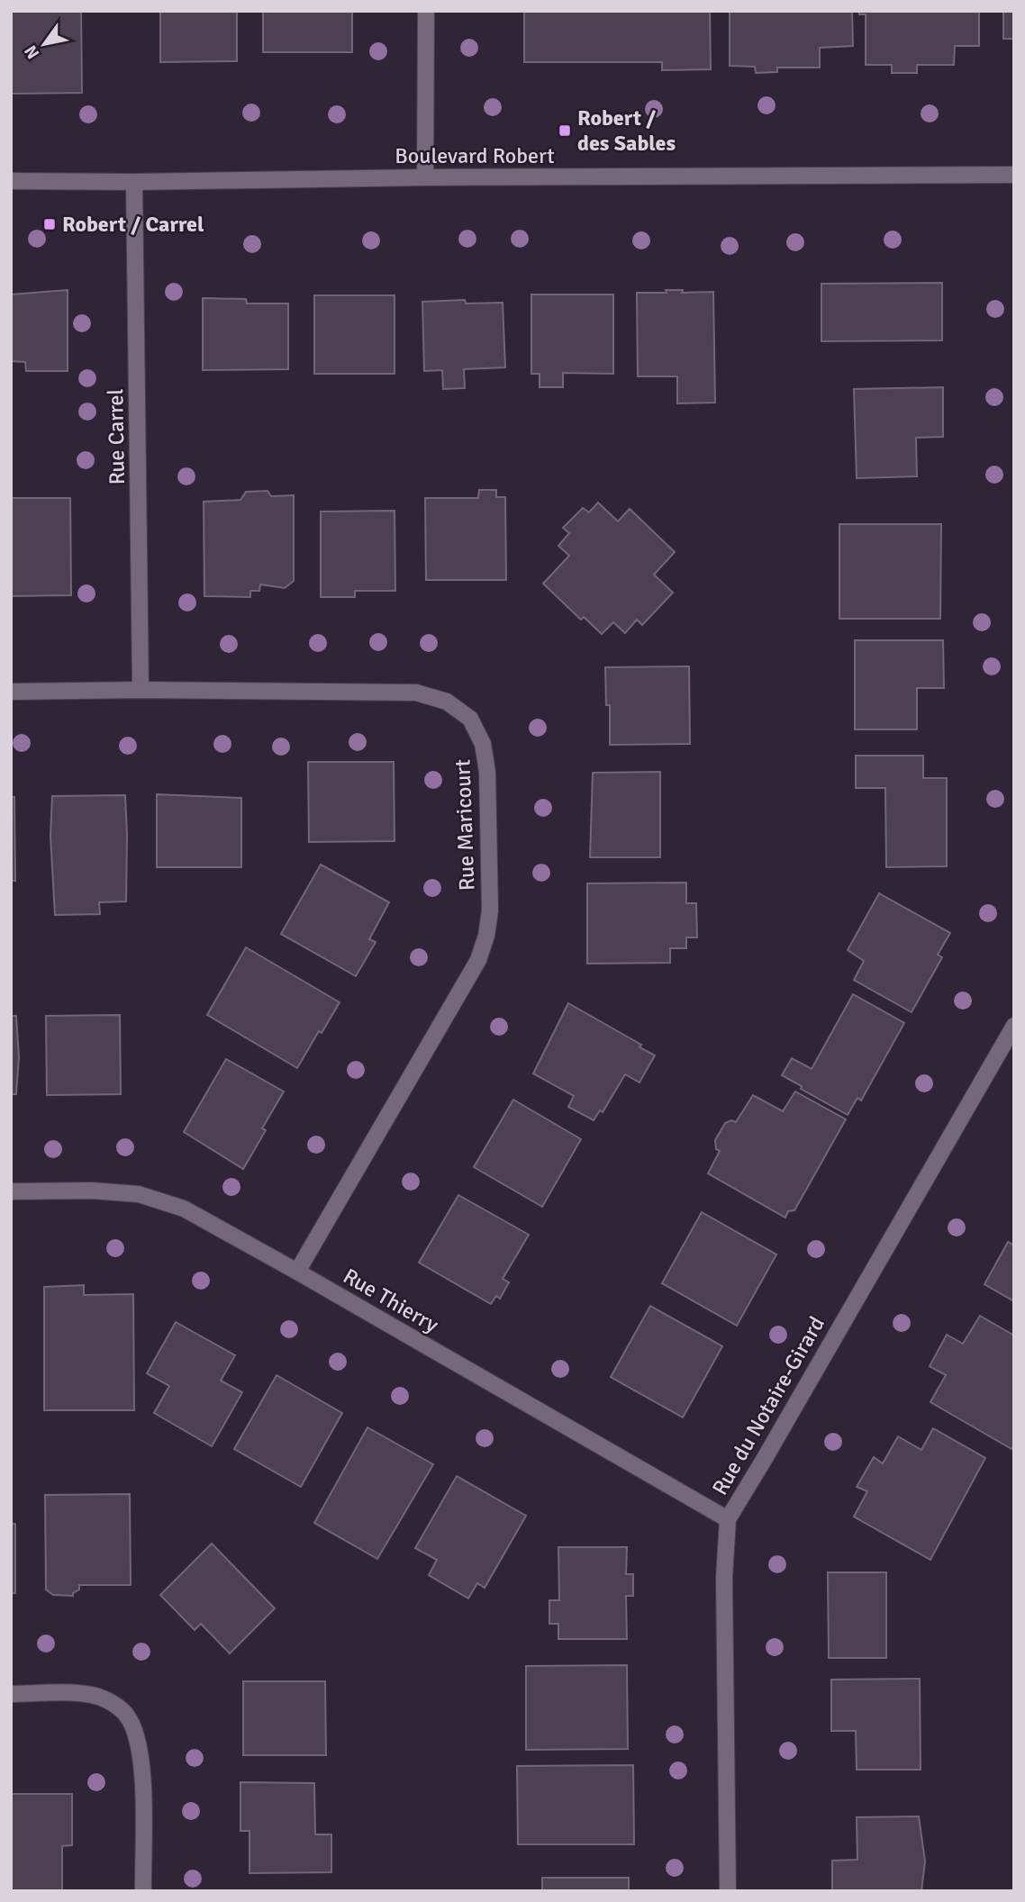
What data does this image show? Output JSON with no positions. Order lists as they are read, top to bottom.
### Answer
{
  "streets": {
    "street": [
      "Boulevard Robert",
      "Rue Carrel",
      "Rue Maricourt",
      "Rue Thierry",
      "Rue du Notaire-Girard"
    ]
  },
  "crossings": [
    ["Boulevard Robert", "Rue Carrel"],
    ["Rue Carrel", "Rue Maricourt"],
    ["Rue Maricourt", "Rue Thierry"],
    ["Rue Thierry", "Rue du Notaire-Girard"]
  ],
  "places": {
    "transit": ["Robert / des Sables", "Robert / Carrel"]
  },
  "north": "bottom left"
}
